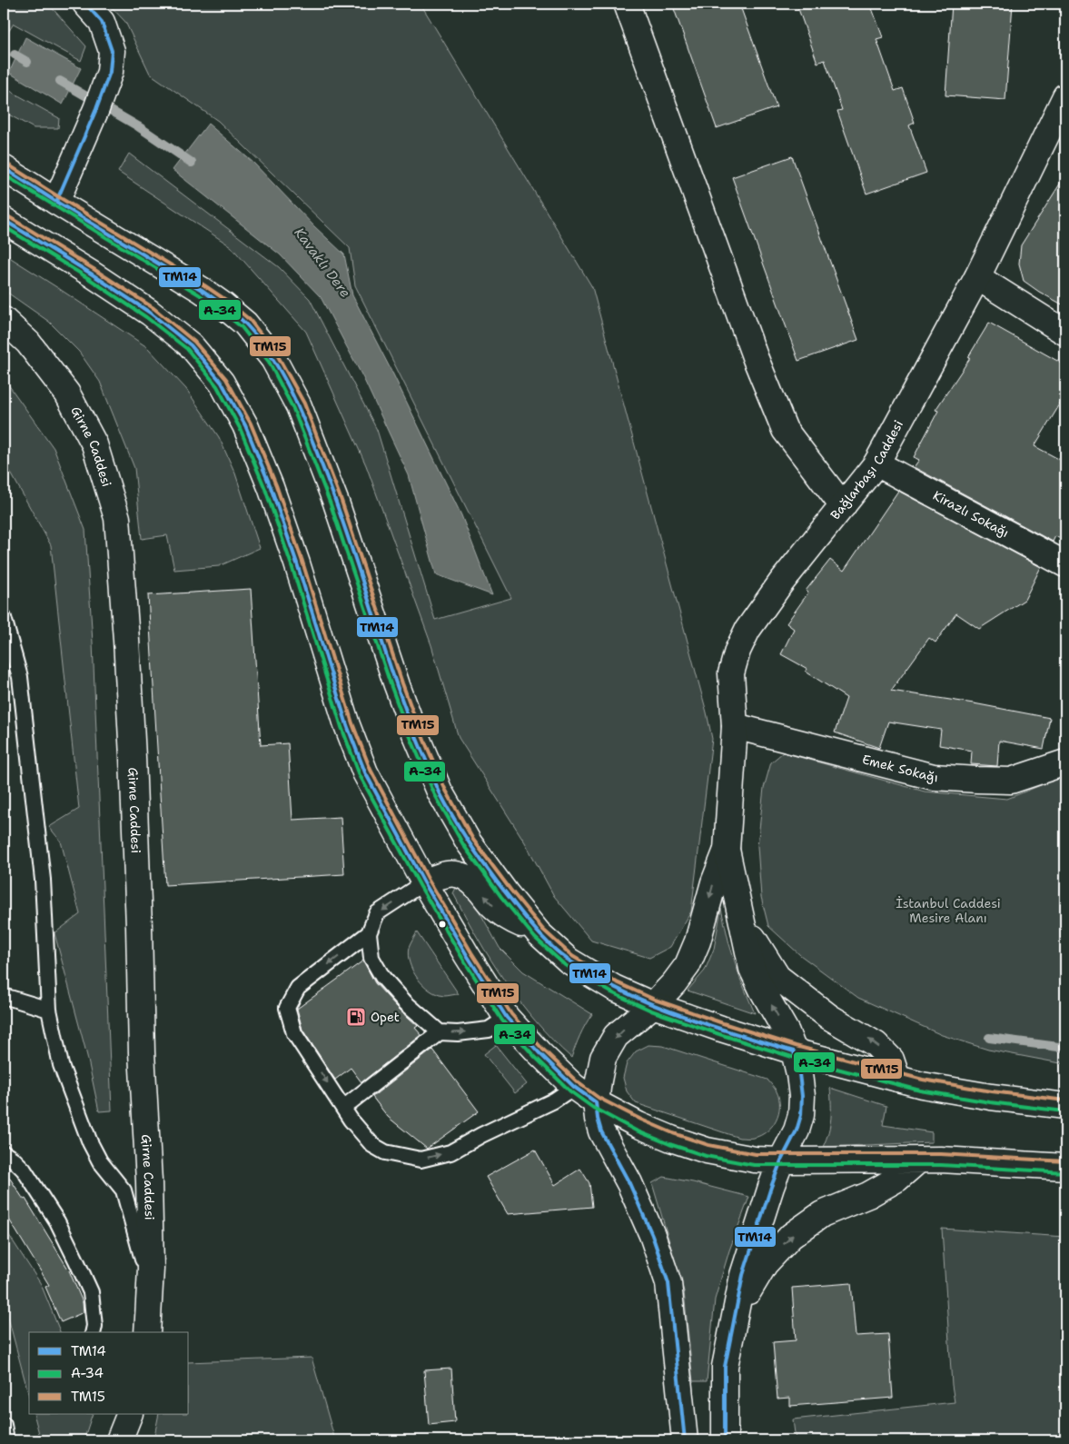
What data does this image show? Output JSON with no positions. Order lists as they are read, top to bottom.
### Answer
{
  "streets": {
    "main road": [
      "Girne Caddesi",
      "Bağlarbaşı Caddesi",
      "Kirazlı Sokağı",
      "Emek Sokağı"
    ]
  },
  "crossings": [
    ["Bağlarbaşı Caddesi", "Kirazlı Sokağı"],
    ["Bağlarbaşı Caddesi", "Emek Sokağı"]
  ],
  "water": ["Kavaklı Dere"],
  "parks": ["İstanbul Caddesi Mesire Alanı"],
  "places": {
    "fuel station": ["Opet"]
  },
  "lines": ["transit line TM14", "transit line TM15", "transit line A-34"],
  "legend": ["TM14", "A-34", "TM15"]
}
